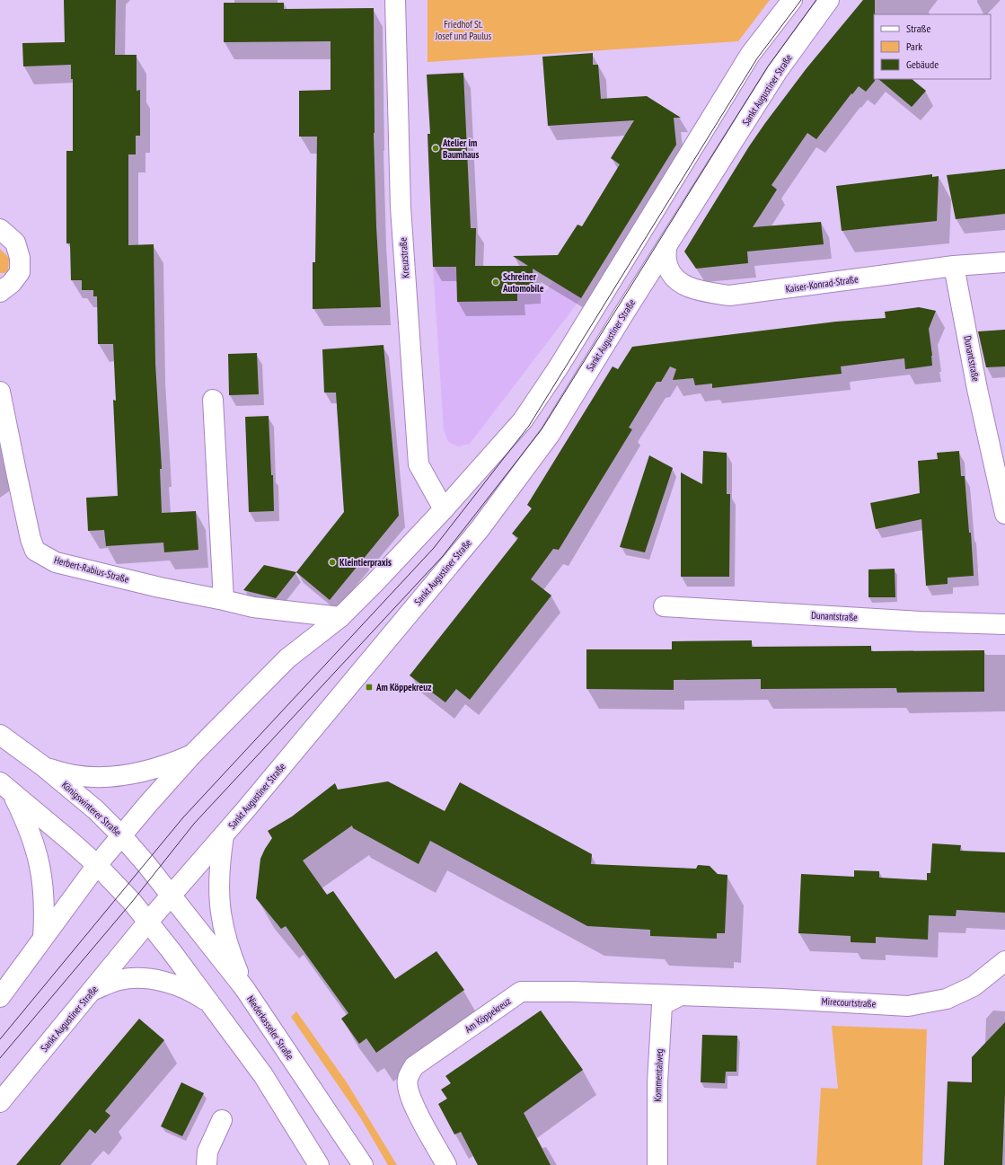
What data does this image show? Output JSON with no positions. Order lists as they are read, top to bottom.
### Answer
{
  "streets": {
    "main road": [
      "Sankt Augustiner Straße",
      "Kreuzstraße",
      "Kaiser-Konrad-Straße",
      "Dunantstraße",
      "Herbert-Rabius-Straße",
      "Königswinterer Straße",
      "Mirecourtstraße",
      "Am Köppekreuz",
      "Niederkasseler Straße",
      "Kommentalweg"
    ]
  },
  "crossings": [
    ["Sankt Augustiner Straße", "Kaiser-Konrad-Straße"],
    ["Sankt Augustiner Straße", "Königswinterer Straße"],
    ["Sankt Augustiner Straße", "Niederkasseler Straße"],
    ["Kaiser-Konrad-Straße", "Dunantstraße"],
    ["Königswinterer Straße", "Niederkasseler Straße"],
    ["Mirecourtstraße", "Am Köppekreuz"],
    ["Mirecourtstraße", "Kommentalweg"],
    ["Am Köppekreuz", "Kommentalweg"]
  ],
  "parks": ["Friedhof St. Josef und Paulus"],
  "places": {
    "other": ["Atelier im Baumhaus", "Schreiner Automobile", "Kleintierpraxis"],
    "transit": ["Am Köppekreuz"]
  },
  "legend": ["Straße", "Park", "Gebäude"]
}
